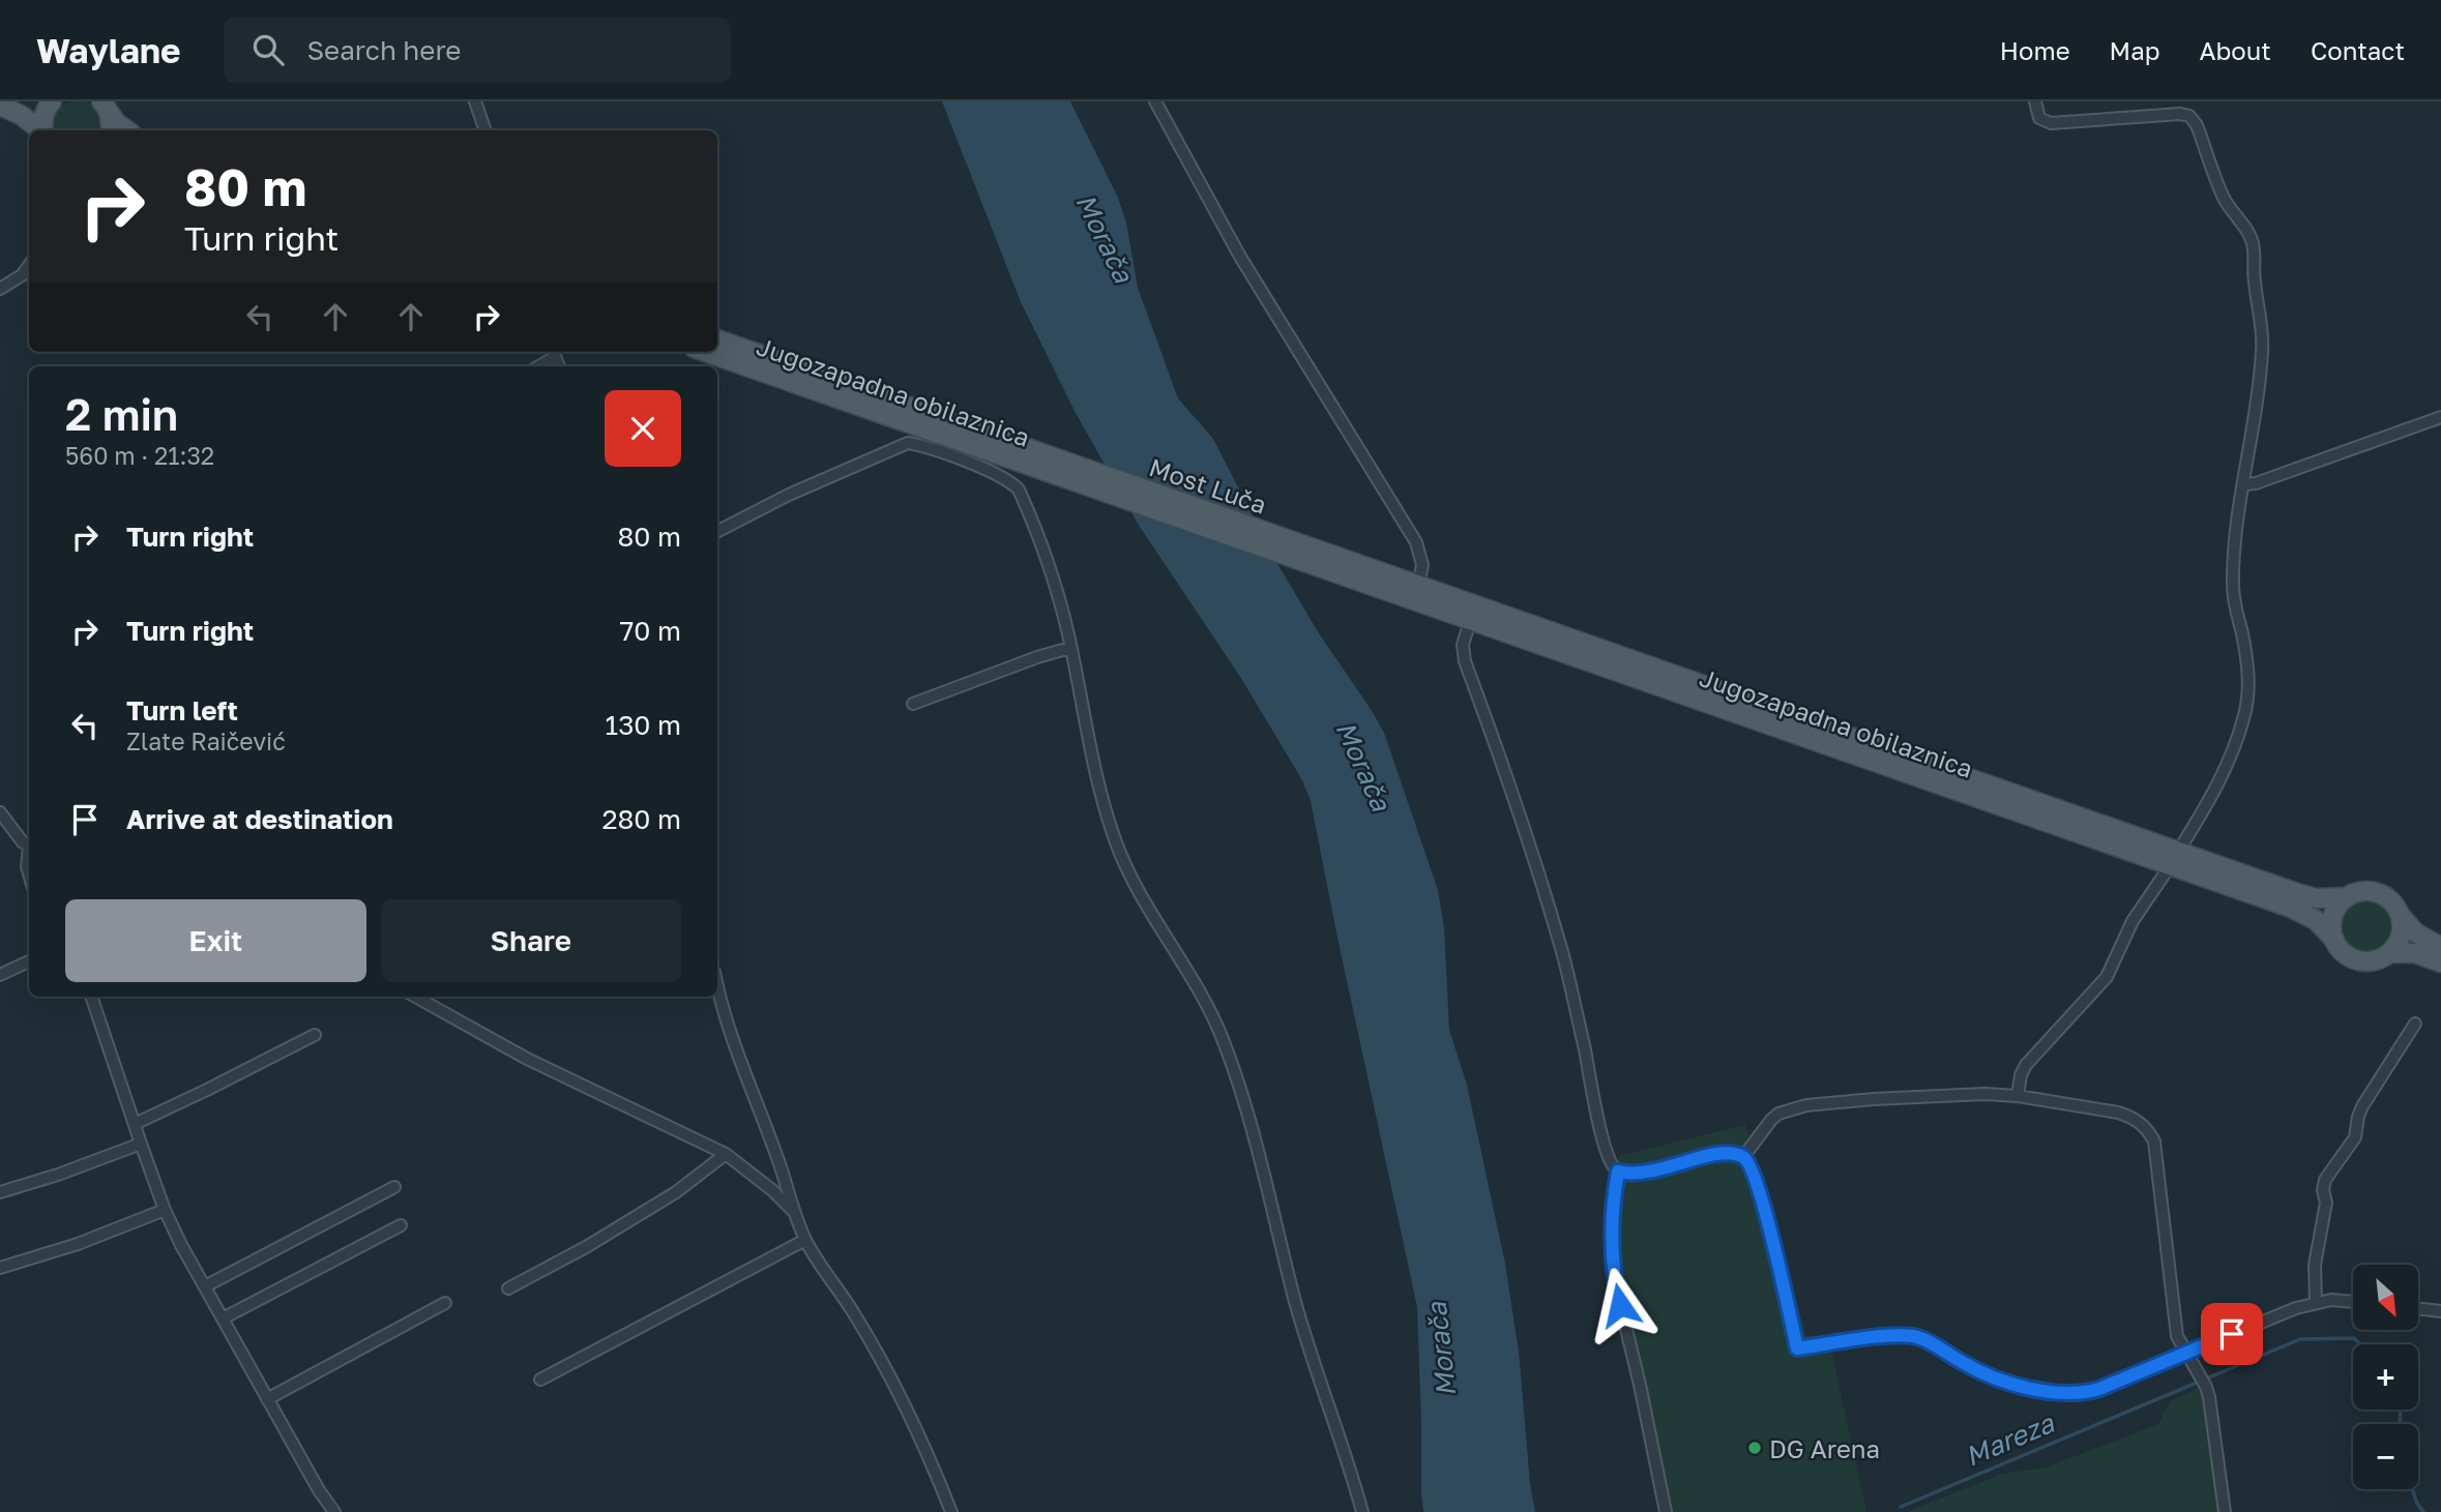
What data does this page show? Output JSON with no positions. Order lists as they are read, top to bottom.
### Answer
{
  "streets": {
    "main road": ["Jugozapadna obilaznica", "Most Luča"]
  },
  "crossings": [
    ["Jugozapadna obilaznica", "Most Luča"]
  ],
  "water": ["Morača", "Mareza"],
  "places": ["DG Arena"],
  "north": "bottom right",
  "page": {
    "header": "Waylane",
    "search": "Search here",
    "nav": [
      "Home",
      "Map",
      "About",
      "Contact"
    ],
    "turn": ["80 m", "Turn right"],
    "heading": ["2 min", "560 m · 21:32"],
    "list": [
      {
        "name": "Turn right",
        "value": "80 m"
      },
      {
        "name": "Turn right",
        "value": "70 m"
      },
      {
        "name": "Turn left",
        "note": "Zlate Raičević",
        "value": "130 m"
      },
      {
        "name": "Arrive at destination",
        "value": "280 m"
      }
    ],
    "buttons": ["Exit", "Share"],
    "map_buttons": ["+", "−"]
  }
}
